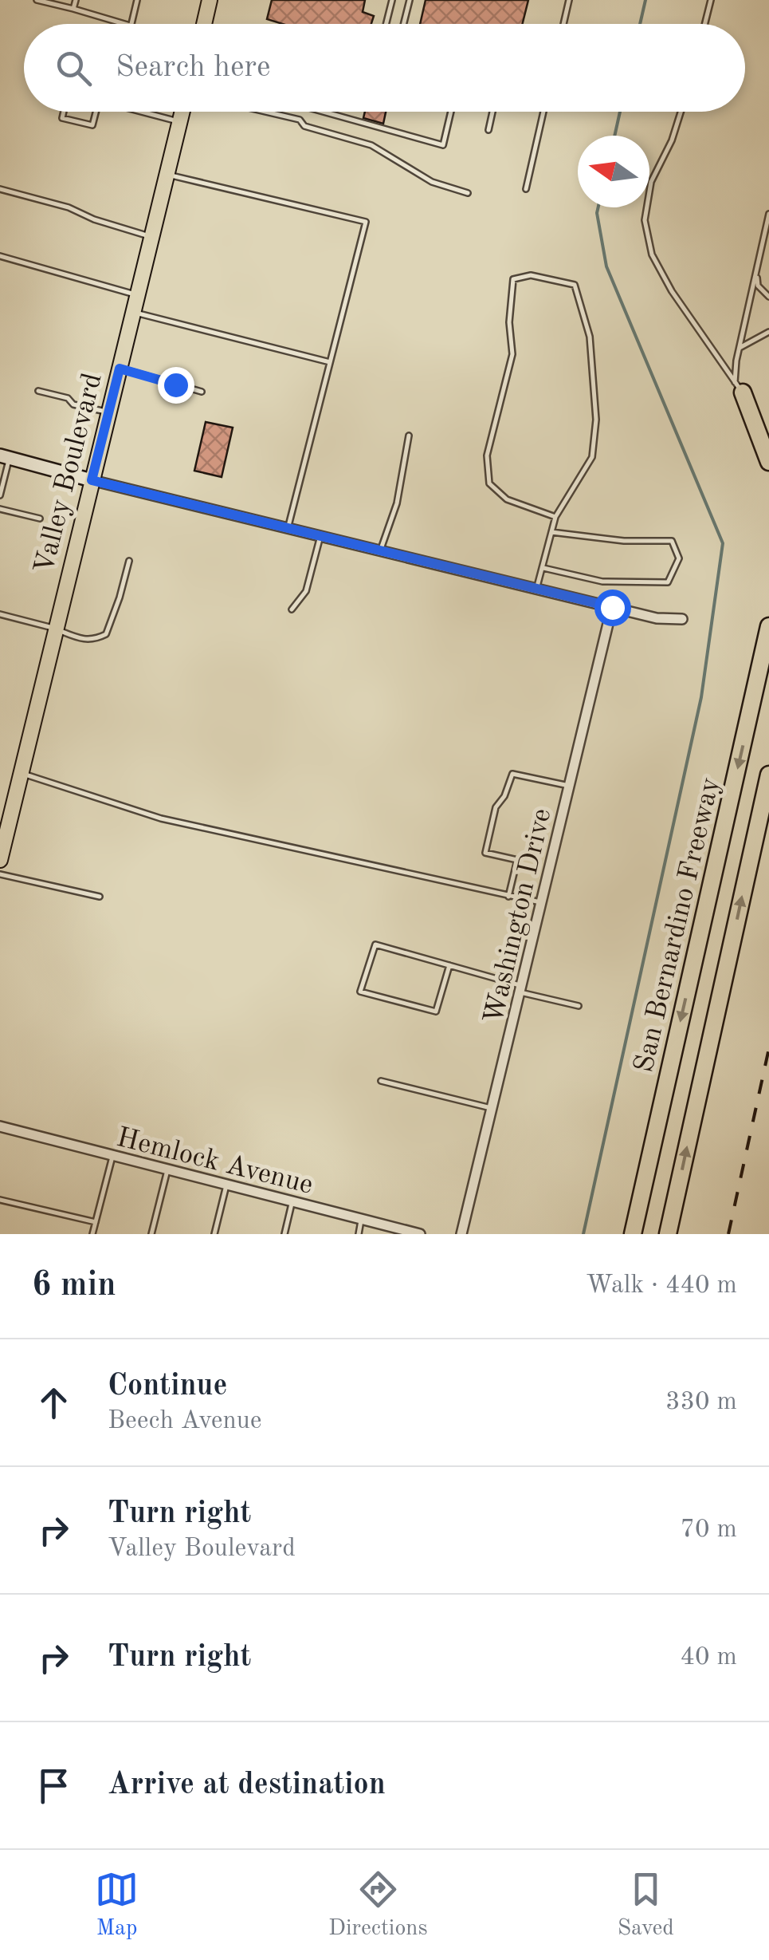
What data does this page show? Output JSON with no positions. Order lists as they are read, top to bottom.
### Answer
{
  "streets": {
    "highway": ["San Bernardino Freeway"],
    "main road": ["Valley Boulevard"],
    "street": ["Washington Drive", "Hemlock Avenue"]
  },
  "north": "left",
  "page": {
    "search": "Search here",
    "heading": ["6 min", "Walk · 440 m"],
    "list": [
      ["Continue", "Beech Avenue", "330 m"],
      ["Turn right", "Valley Boulevard", "70 m"],
      ["Turn right", "40 m"],
      "Arrive at destination"
    ],
    "nav": ["Map", "Directions", "Saved"]
  }
}
